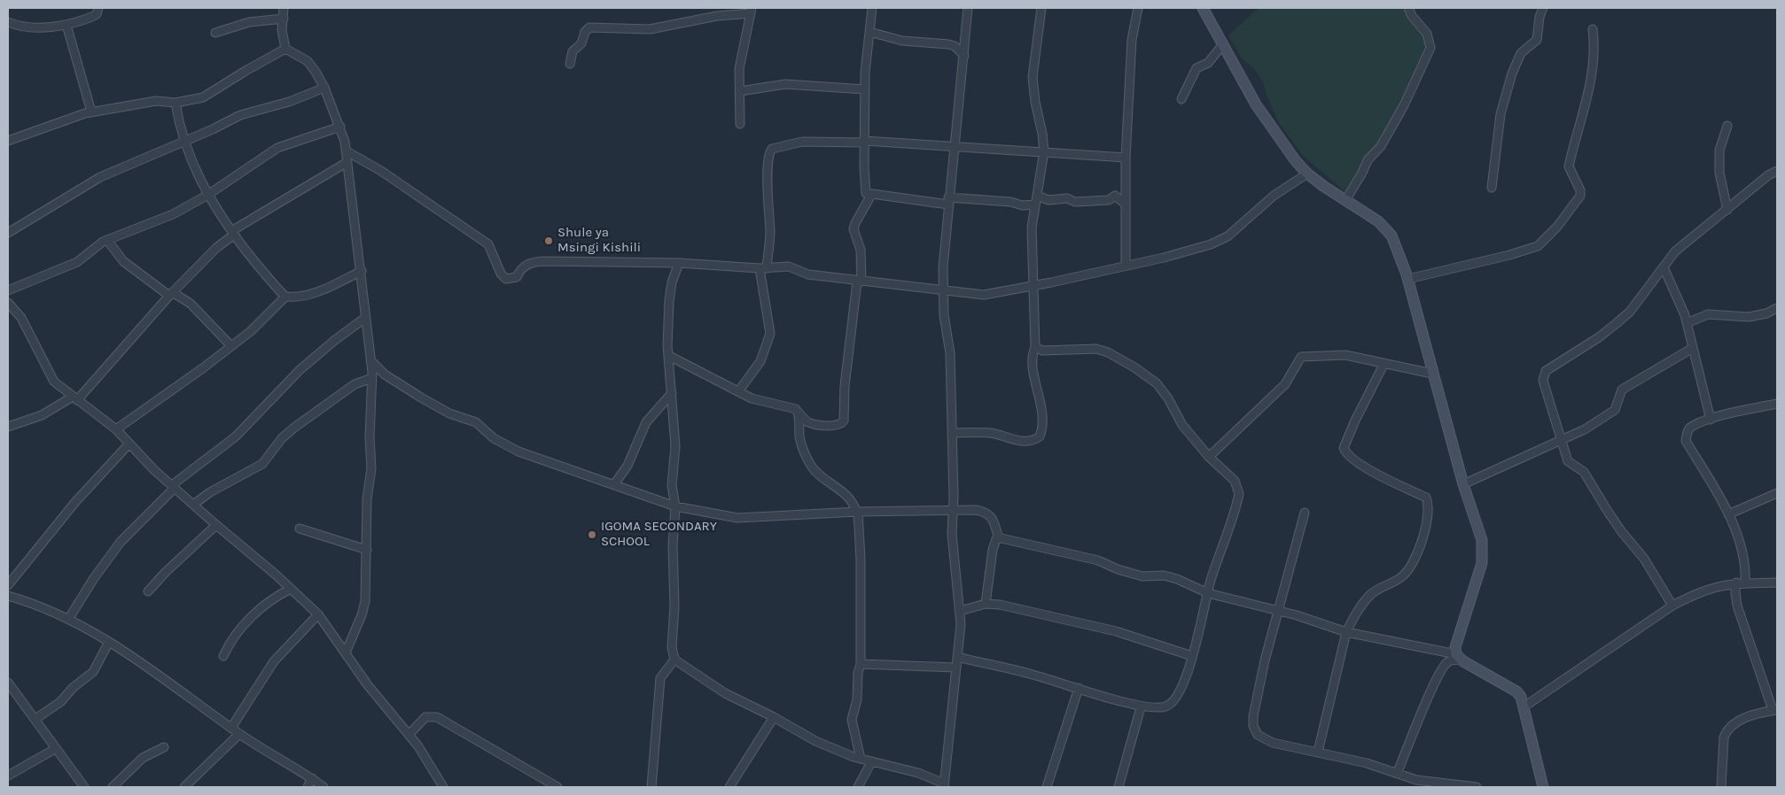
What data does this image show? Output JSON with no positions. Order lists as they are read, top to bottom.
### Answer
{
  "places": ["Shule ya Msingi Kishili", "IGOMA SECONDARY SCHOOL"]
}
